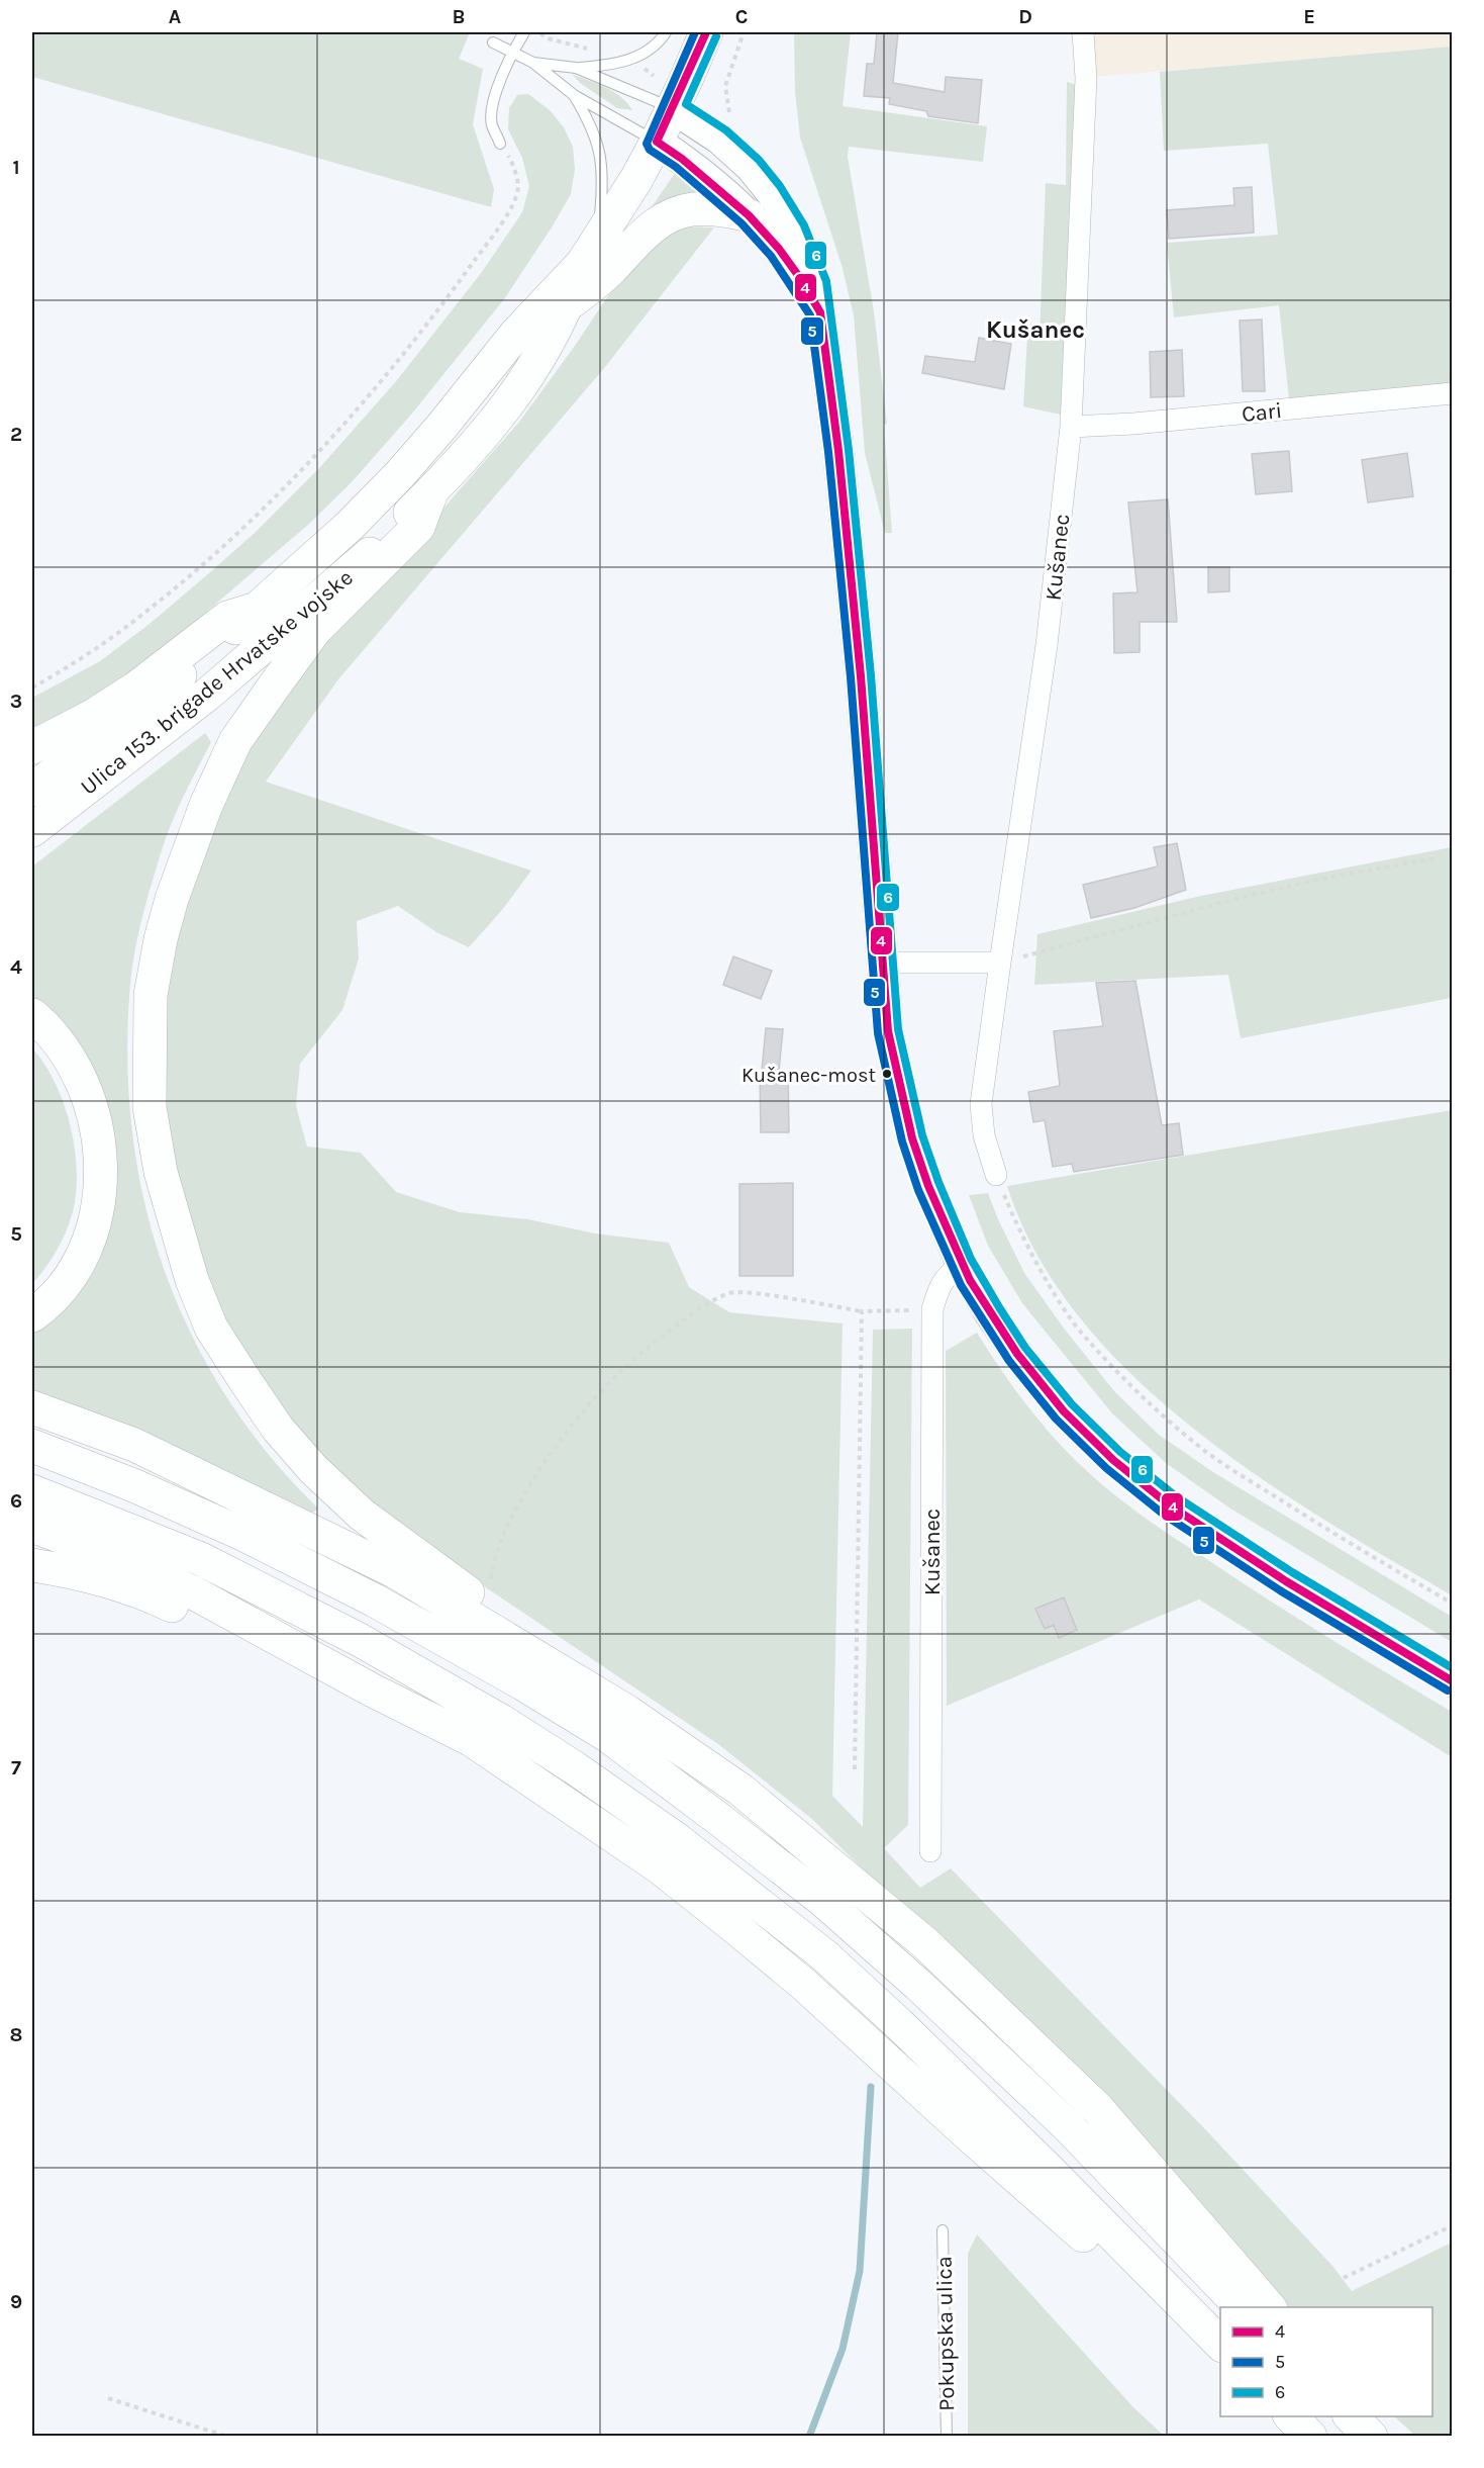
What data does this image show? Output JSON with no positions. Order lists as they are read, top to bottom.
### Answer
{
  "streets": {
    "main road": ["Ulica 153. brigade Hrvatske vojske"],
    "street": ["Cari", "Kušanec"],
    "lane": ["Pokupska ulica"]
  },
  "crossings": [
    ["Cari", "Kušanec"]
  ],
  "districts": ["Kušanec"],
  "places": ["Kušanec-most"],
  "lines": ["transit line 4", "transit line 5", "transit line 6"],
  "legend": ["4", "5", "6"],
  "grid": {
    "columns": [
      "A",
      "B",
      "C",
      "D",
      "E"
    ],
    "rows": [
      "1",
      "2",
      "3",
      "4",
      "5",
      "6",
      "7",
      "8",
      "9"
    ]
  }
}
